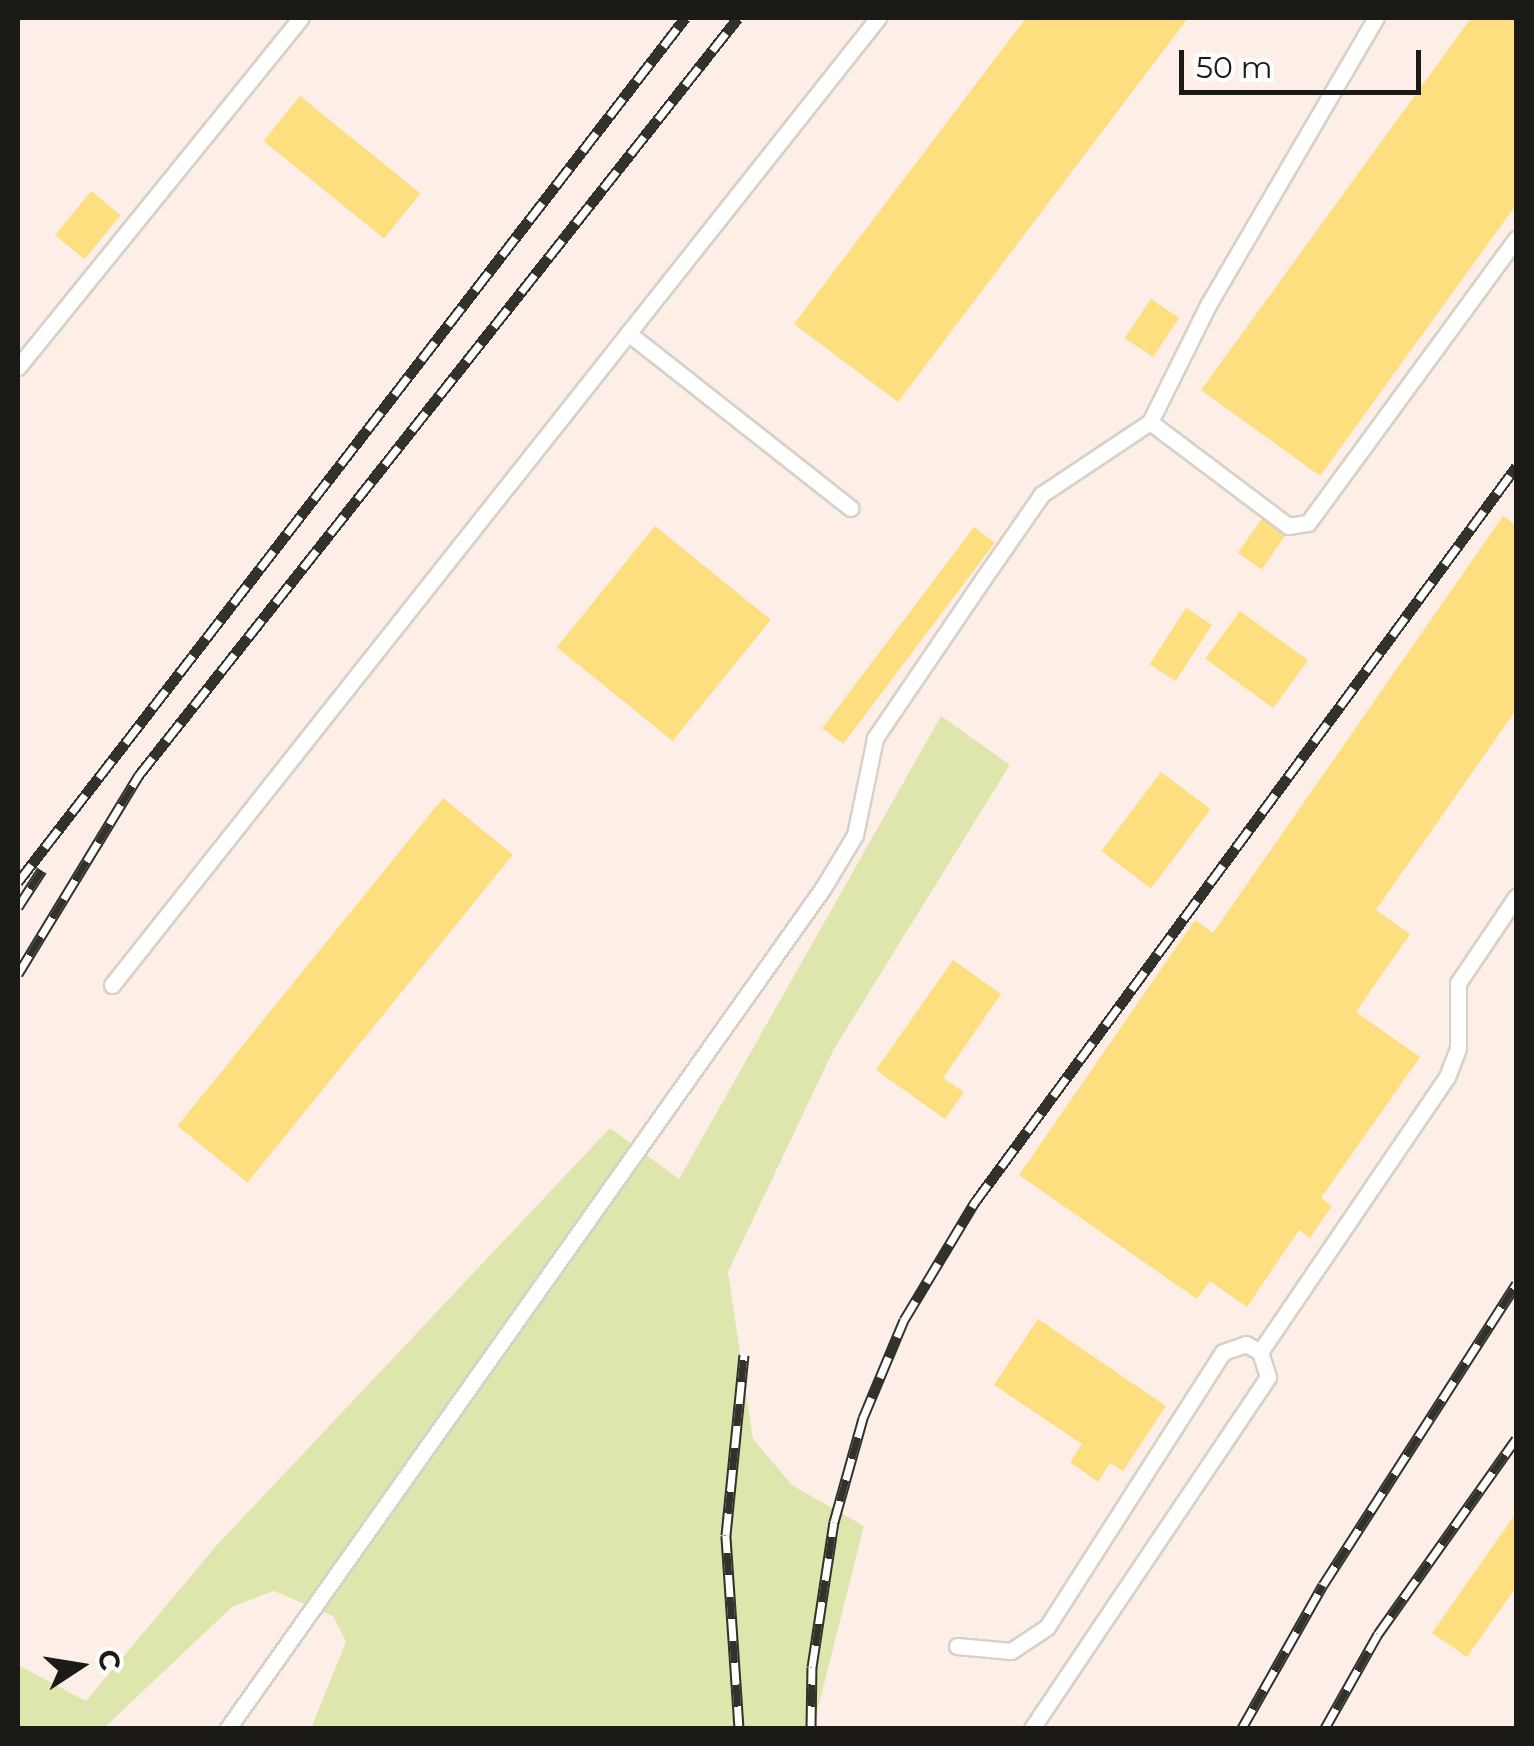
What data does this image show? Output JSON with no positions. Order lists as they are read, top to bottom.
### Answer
{
  "scale_bar": "50 m",
  "north": "right"
}
